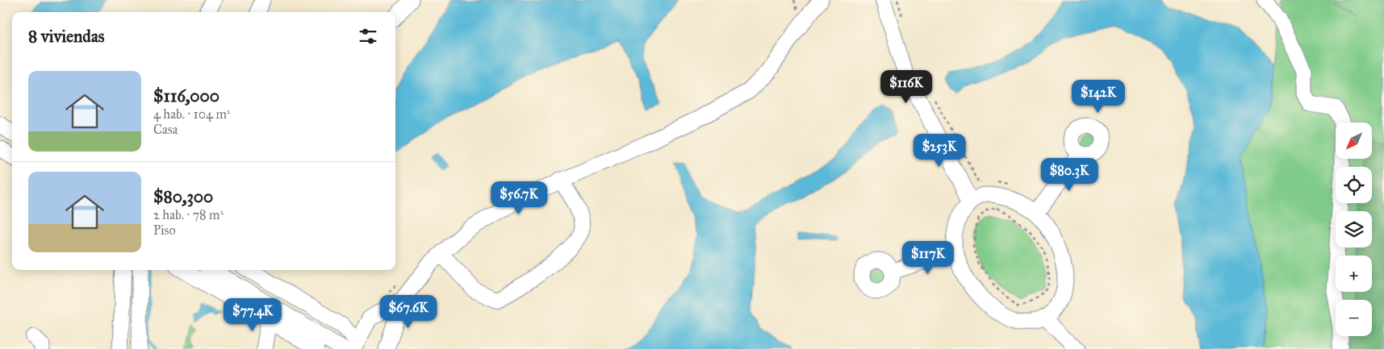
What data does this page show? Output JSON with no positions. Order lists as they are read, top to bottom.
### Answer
{
  "north": "bottom left",
  "page": {
    "heading": "8 viviendas",
    "list": [
      {
        "name": "$116,000",
        "note": "4 hab. · 104 m² · Casa"
      },
      {
        "name": "$80,300",
        "note": "2 hab. · 78 m² · Piso"
      }
    ],
    "price": [
      "$116K",
      "$142K",
      "$253K",
      "$80.3K",
      "$56.7K",
      "$117K",
      "$67.6K",
      "$77.4K"
    ],
    "map_buttons": ["+", "−"]
  }
}
